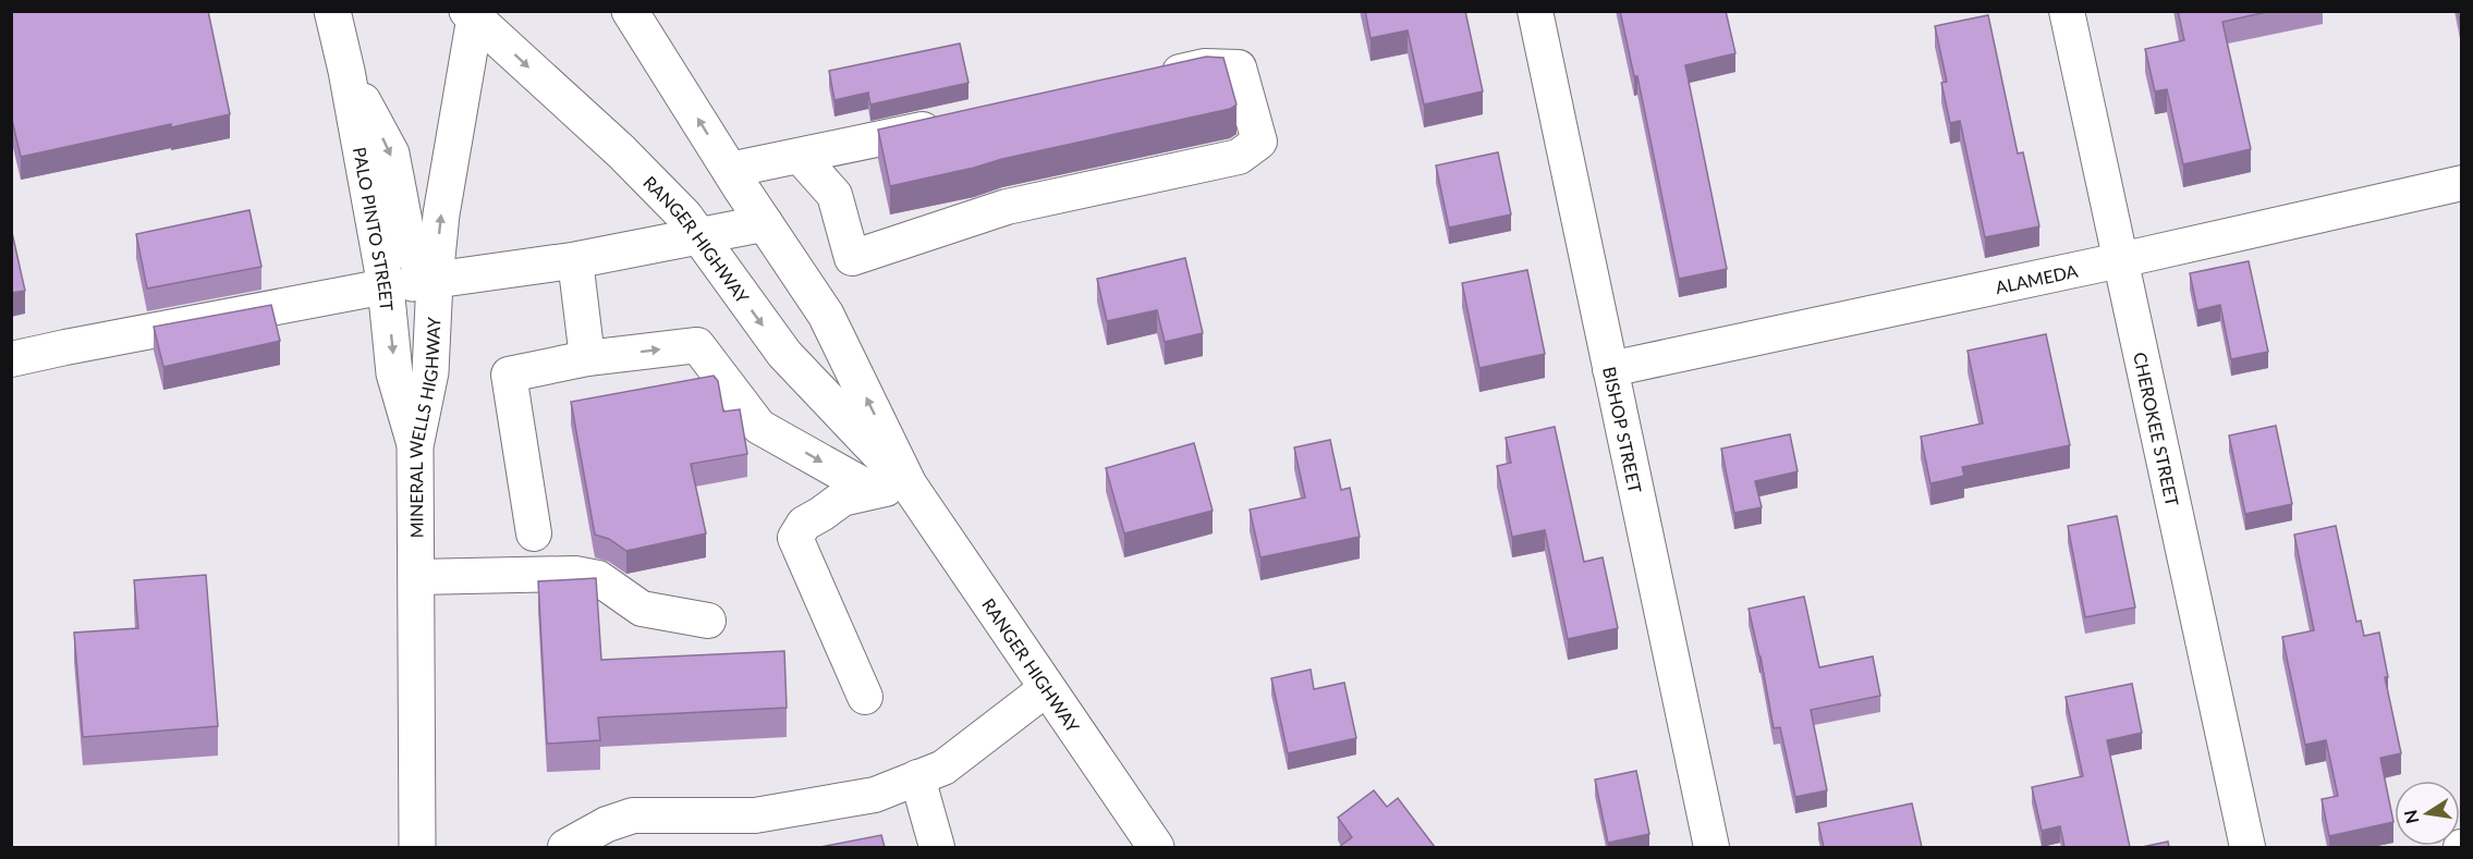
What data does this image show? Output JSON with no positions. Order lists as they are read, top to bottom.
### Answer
{
  "streets": {
    "main road": ["PALO PINTO STREET", "RANGER HIGHWAY", "MINERAL WELLS HIGHWAY"],
    "street": ["ALAMEDA", "BISHOP STREET", "CHEROKEE STREET"]
  },
  "crossings": [
    ["PALO PINTO STREET", "MINERAL WELLS HIGHWAY"],
    ["RANGER HIGHWAY", "MINERAL WELLS HIGHWAY"],
    ["ALAMEDA", "BISHOP STREET"],
    ["ALAMEDA", "CHEROKEE STREET"]
  ],
  "one_way": ["PALO PINTO STREET"],
  "north": "left"
}
